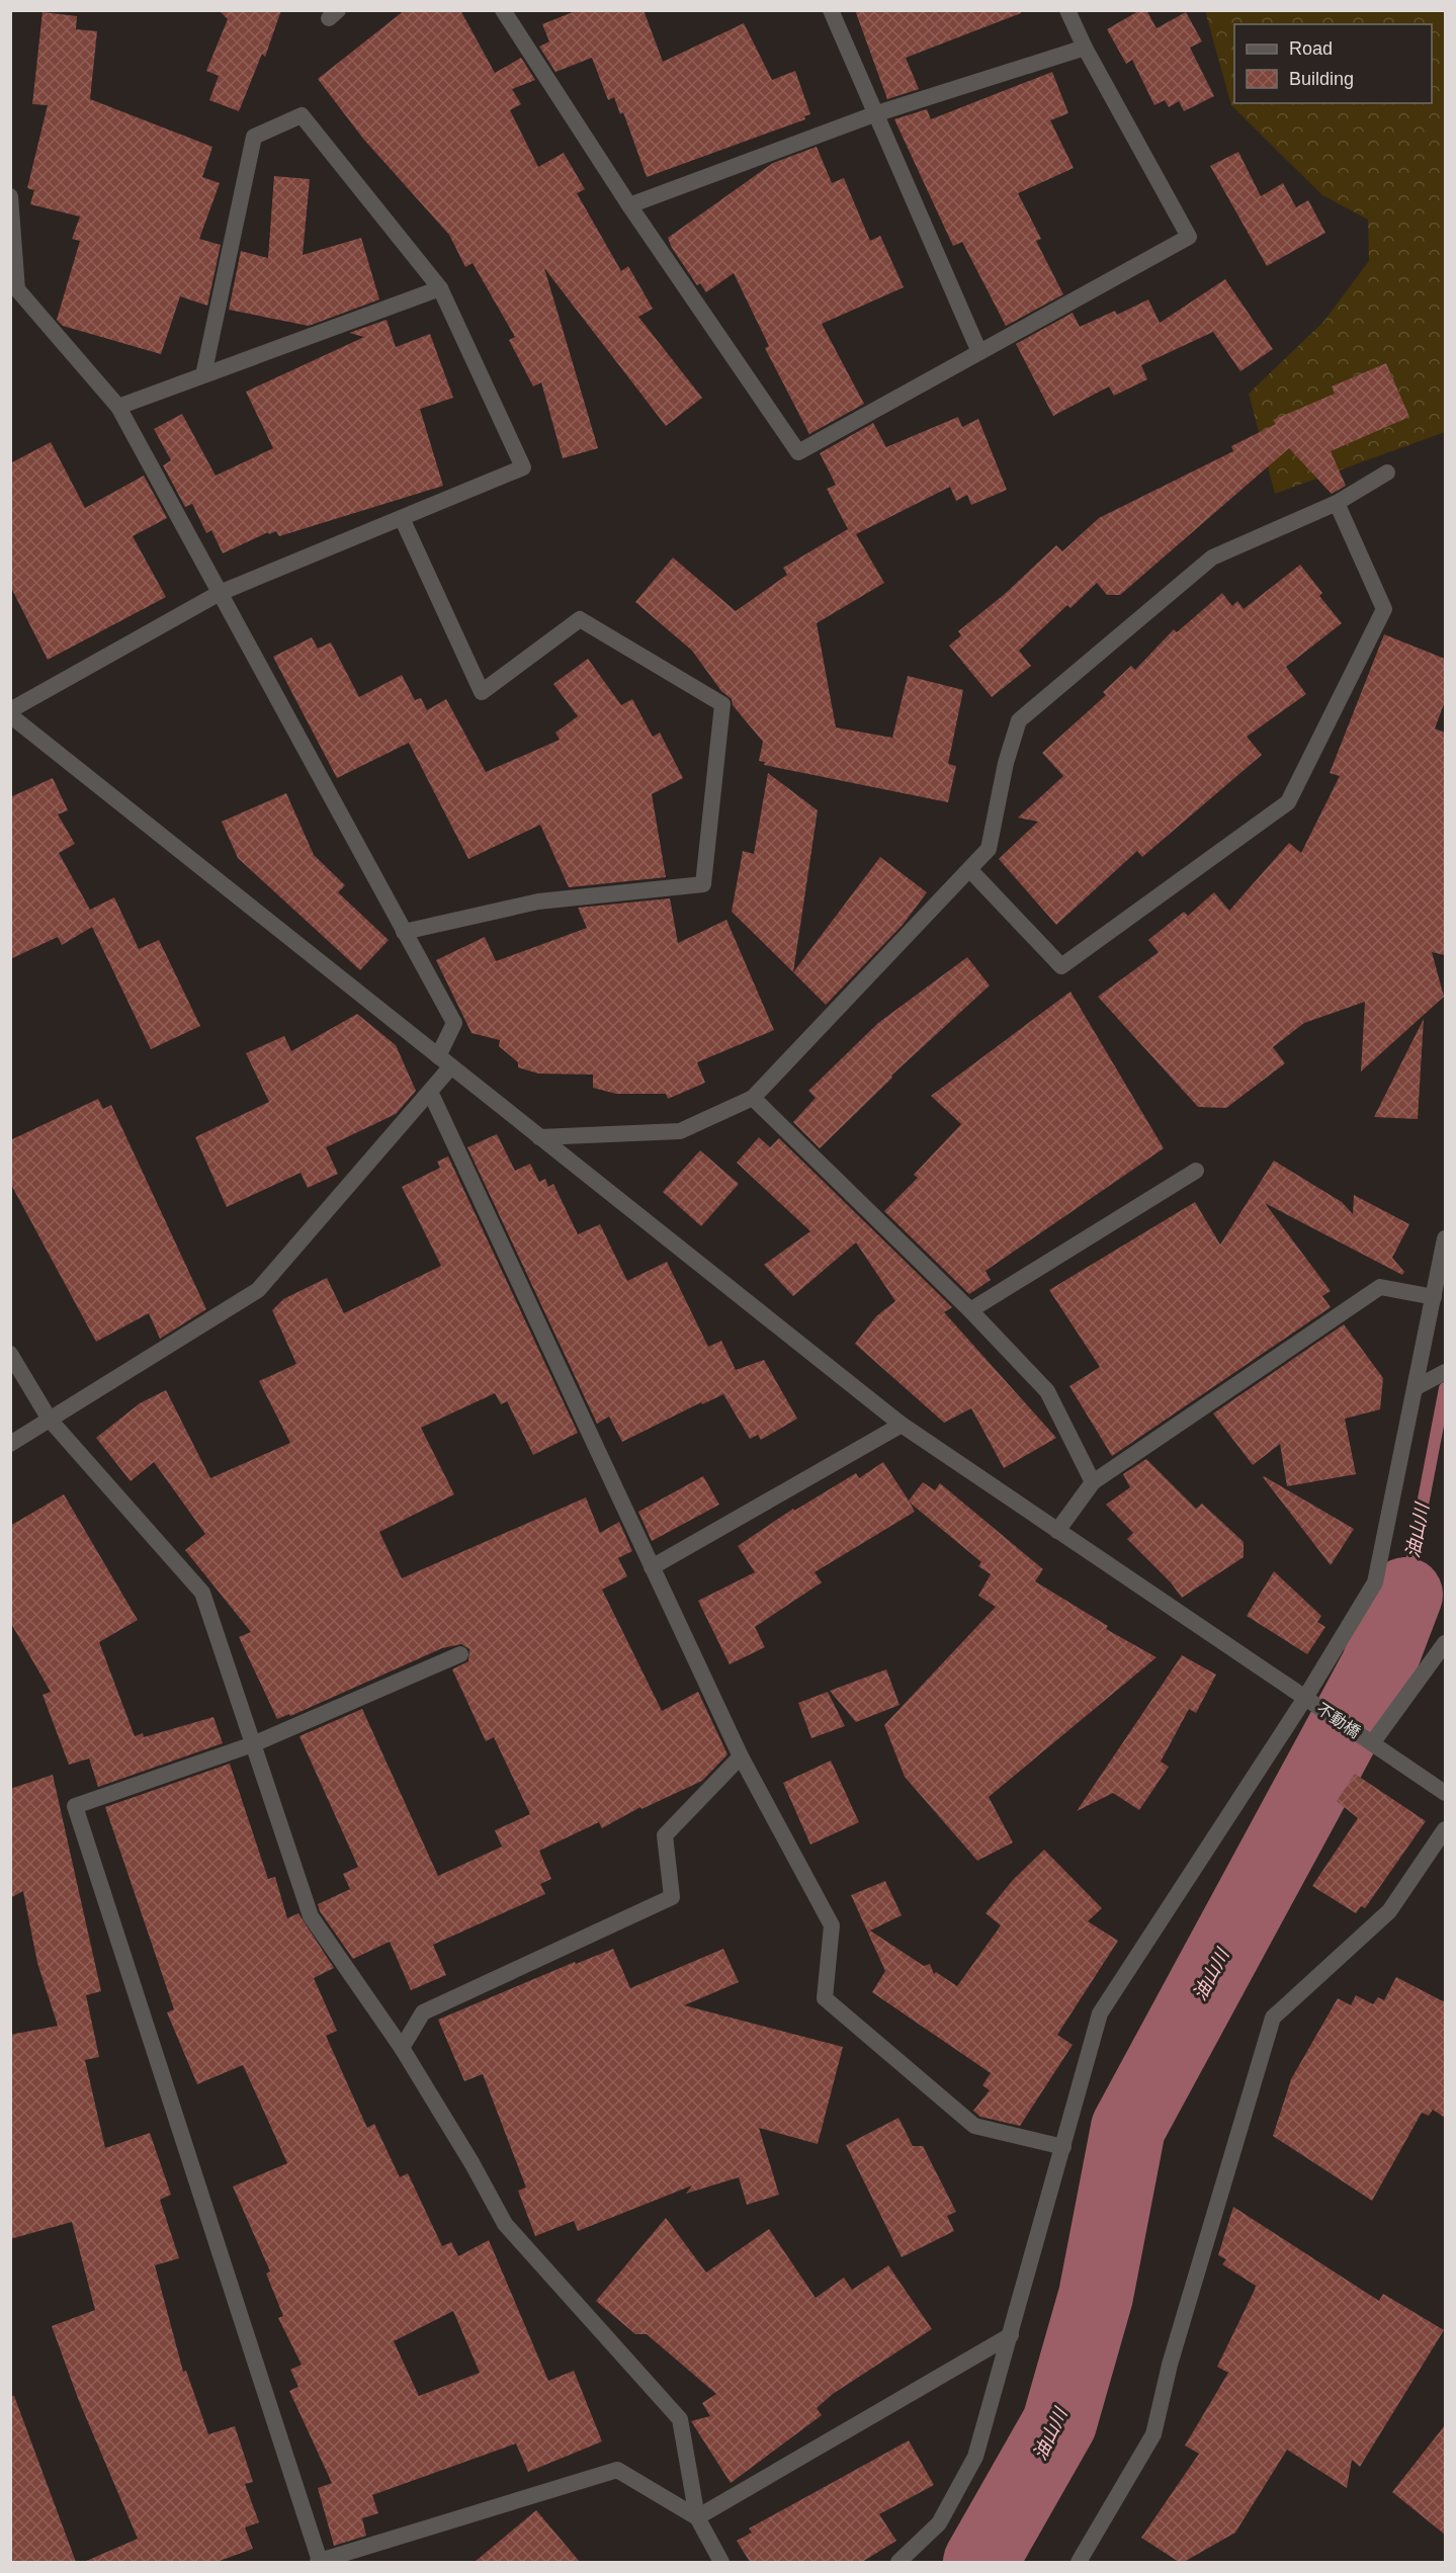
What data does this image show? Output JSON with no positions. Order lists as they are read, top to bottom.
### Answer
{
  "streets": {
    "street": ["不動橋"]
  },
  "water": ["油山川"],
  "legend": ["Road", "Building"]
}
